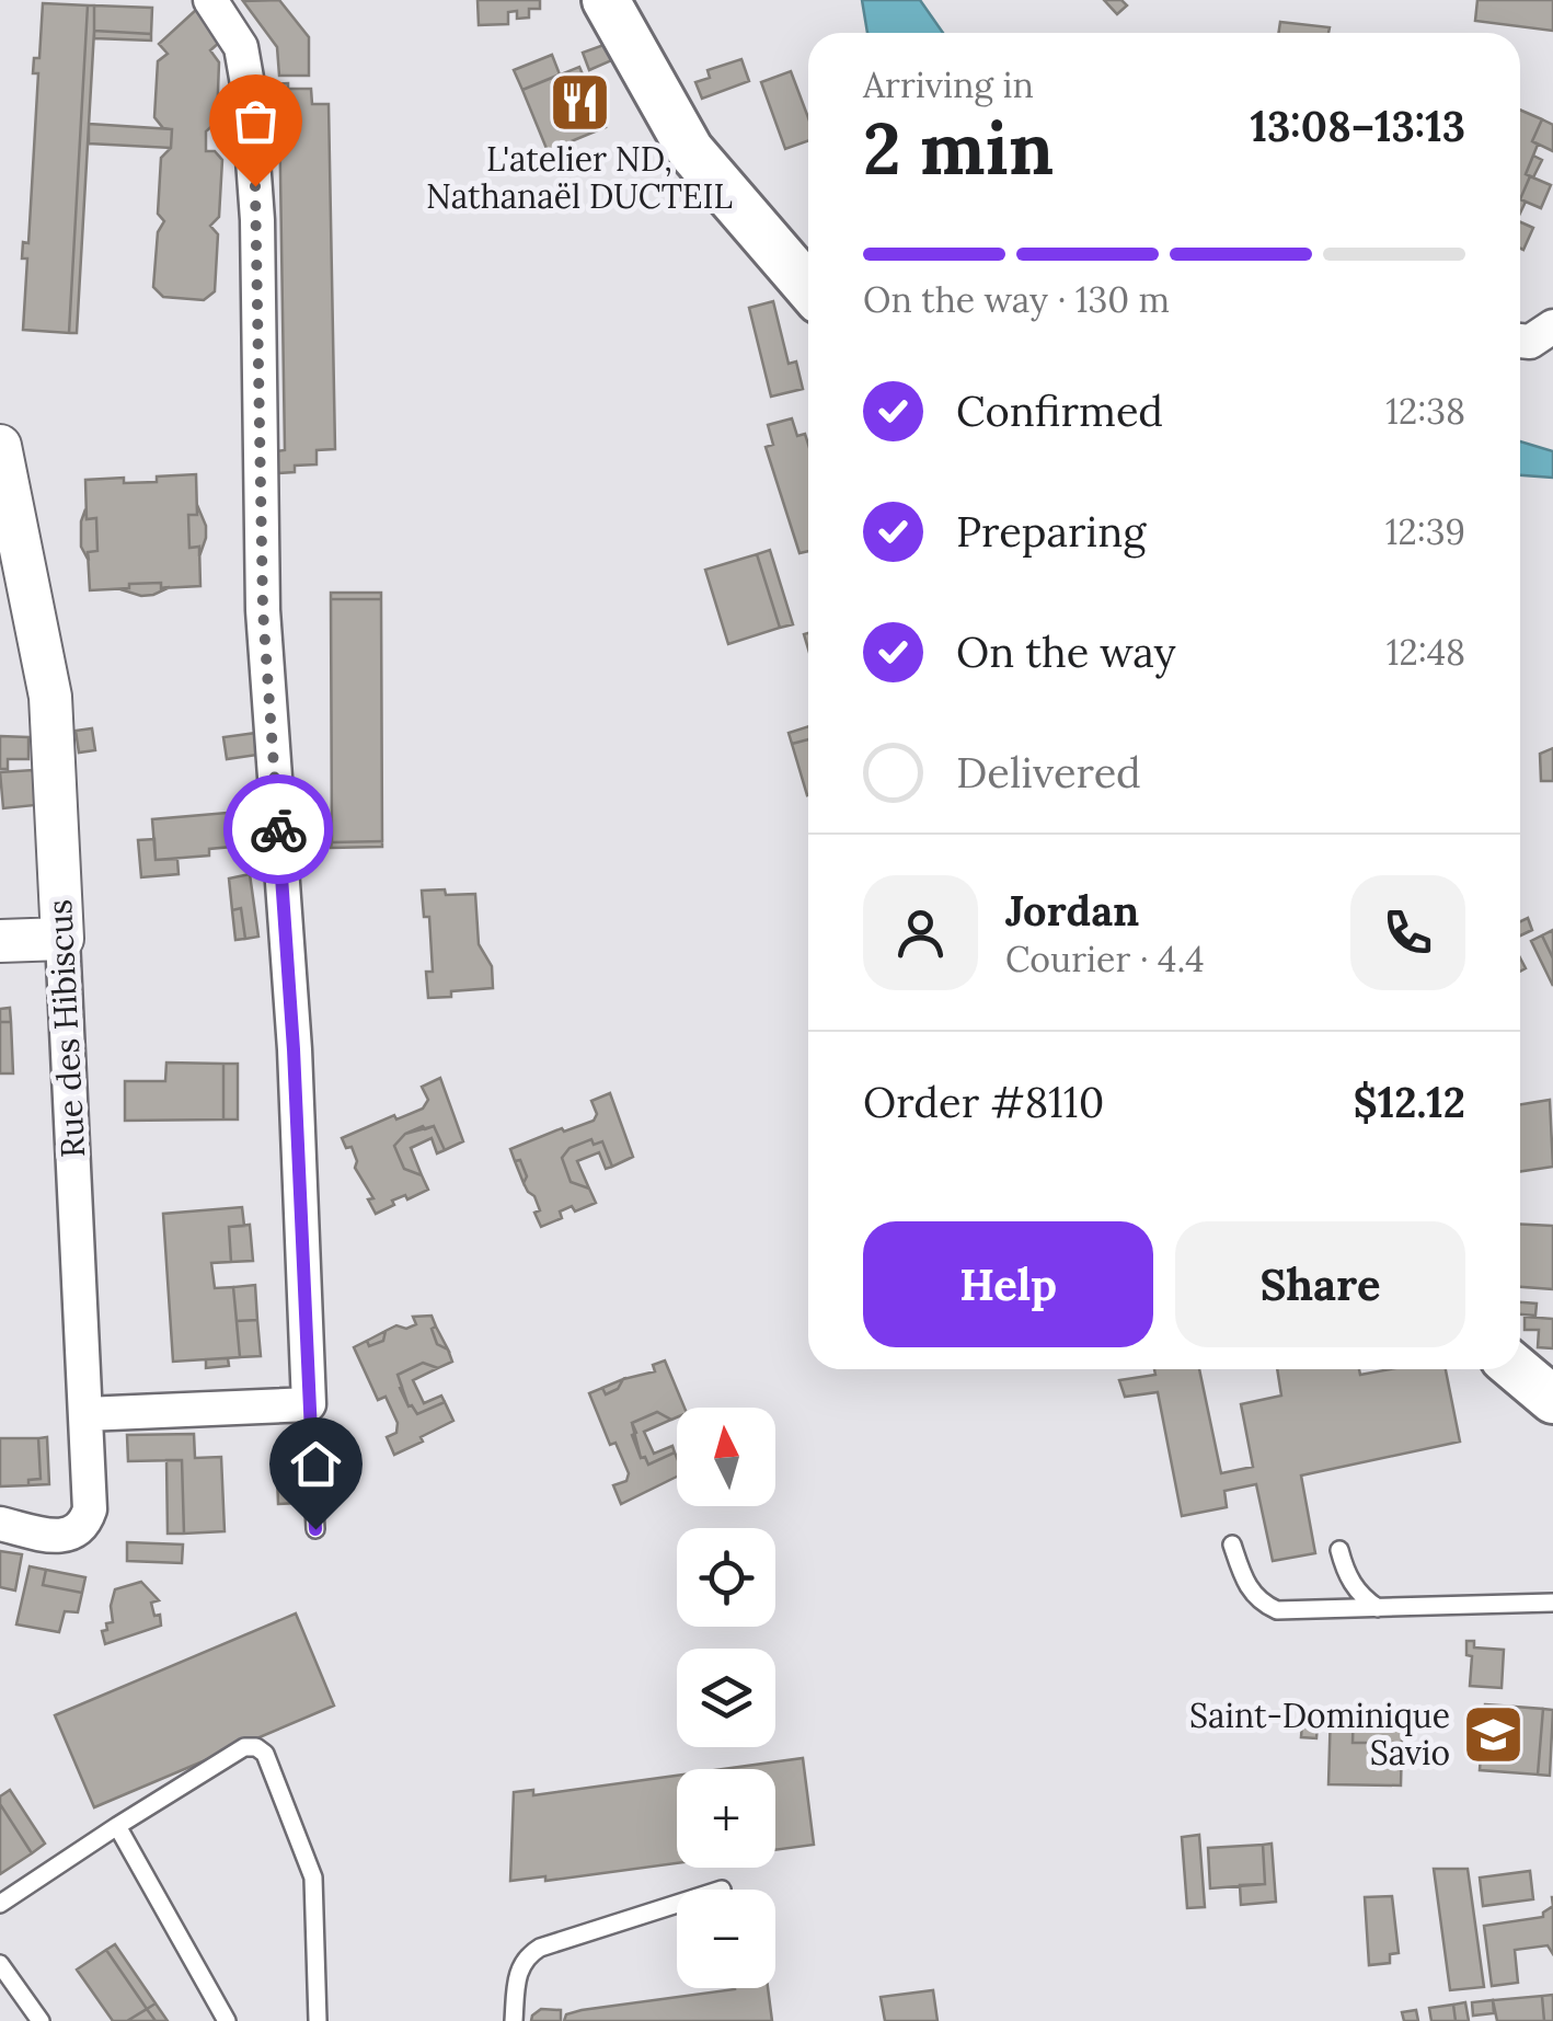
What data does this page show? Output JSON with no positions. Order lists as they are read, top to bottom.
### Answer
{
  "streets": {
    "street": ["Rue des Hibiscus"]
  },
  "places": {
    "restaurant": ["L'atelier ND, Nathanaël DUCTEIL"],
    "school or university": ["Saint-Dominique Savio"]
  },
  "north": "top",
  "page": {
    "heading": ["2 min", "Arriving in", "13:08–13:13"],
    "panel": [
      "Jordan",
      "Courier · 4.4",
      "Order #8110",
      "$12.12"
    ],
    "bar": "On the way · 130 m",
    "list": [
      ["Confirmed", "12:38"],
      ["Preparing", "12:39"],
      ["On the way", "12:48"],
      "Delivered"
    ],
    "buttons": ["Help", "Share"],
    "map_buttons": ["+", "−"]
  }
}
